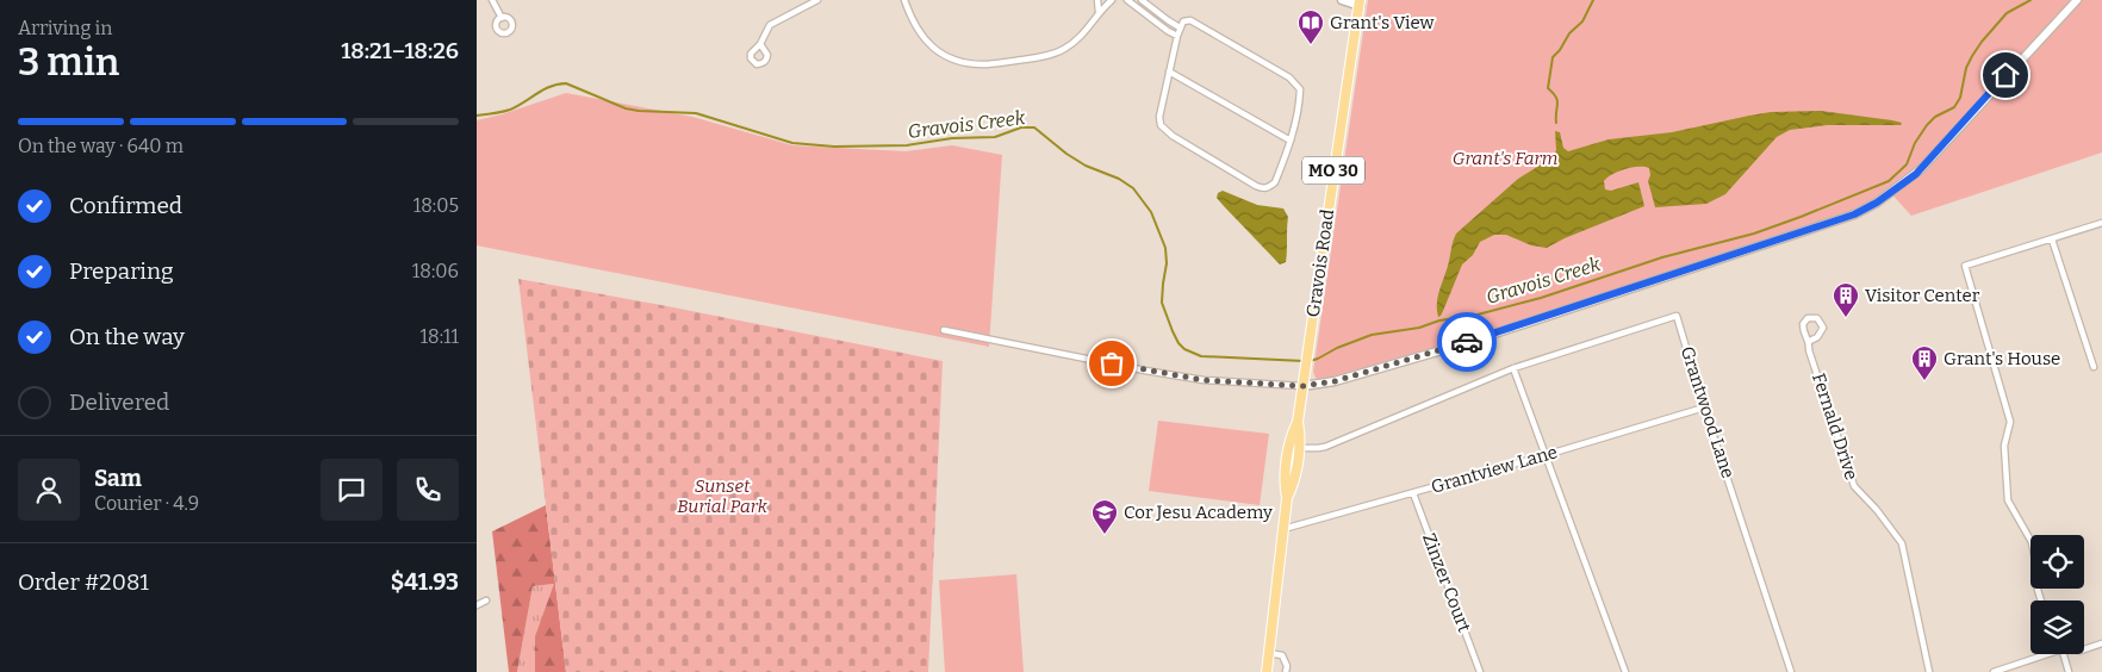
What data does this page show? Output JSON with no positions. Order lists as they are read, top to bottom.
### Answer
{
  "streets": {
    "main road": ["MO 30", "Gravois Road"],
    "street": [
      "Grantwood Lane",
      "Fernald Drive",
      "Grantview Lane",
      "Zinzer Court"
    ]
  },
  "crossings": [
    ["Gravois Road", "Grantwood Lane"],
    ["Gravois Road", "Grantview Lane"],
    ["Grantwood Lane", "Grantview Lane"],
    ["Grantview Lane", "Zinzer Court"]
  ],
  "water": ["Gravois Creek"],
  "parks": ["Grant's Farm", "Sunset Burial Park"],
  "places": {
    "library": ["Grant's View"],
    "building": ["Visitor Center", "Grant's House"],
    "school or university": ["Cor Jesu Academy"]
  },
  "page": {
    "heading": ["3 min", "Arriving in", "18:21–18:26"],
    "panel": [
      "Sam",
      "Courier · 4.9",
      "Order #2081",
      "$41.93"
    ],
    "bar": "On the way · 640 m",
    "list": [
      ["Confirmed", "18:05"],
      ["Preparing", "18:06"],
      ["On the way", "18:11"],
      "Delivered"
    ]
  }
}
